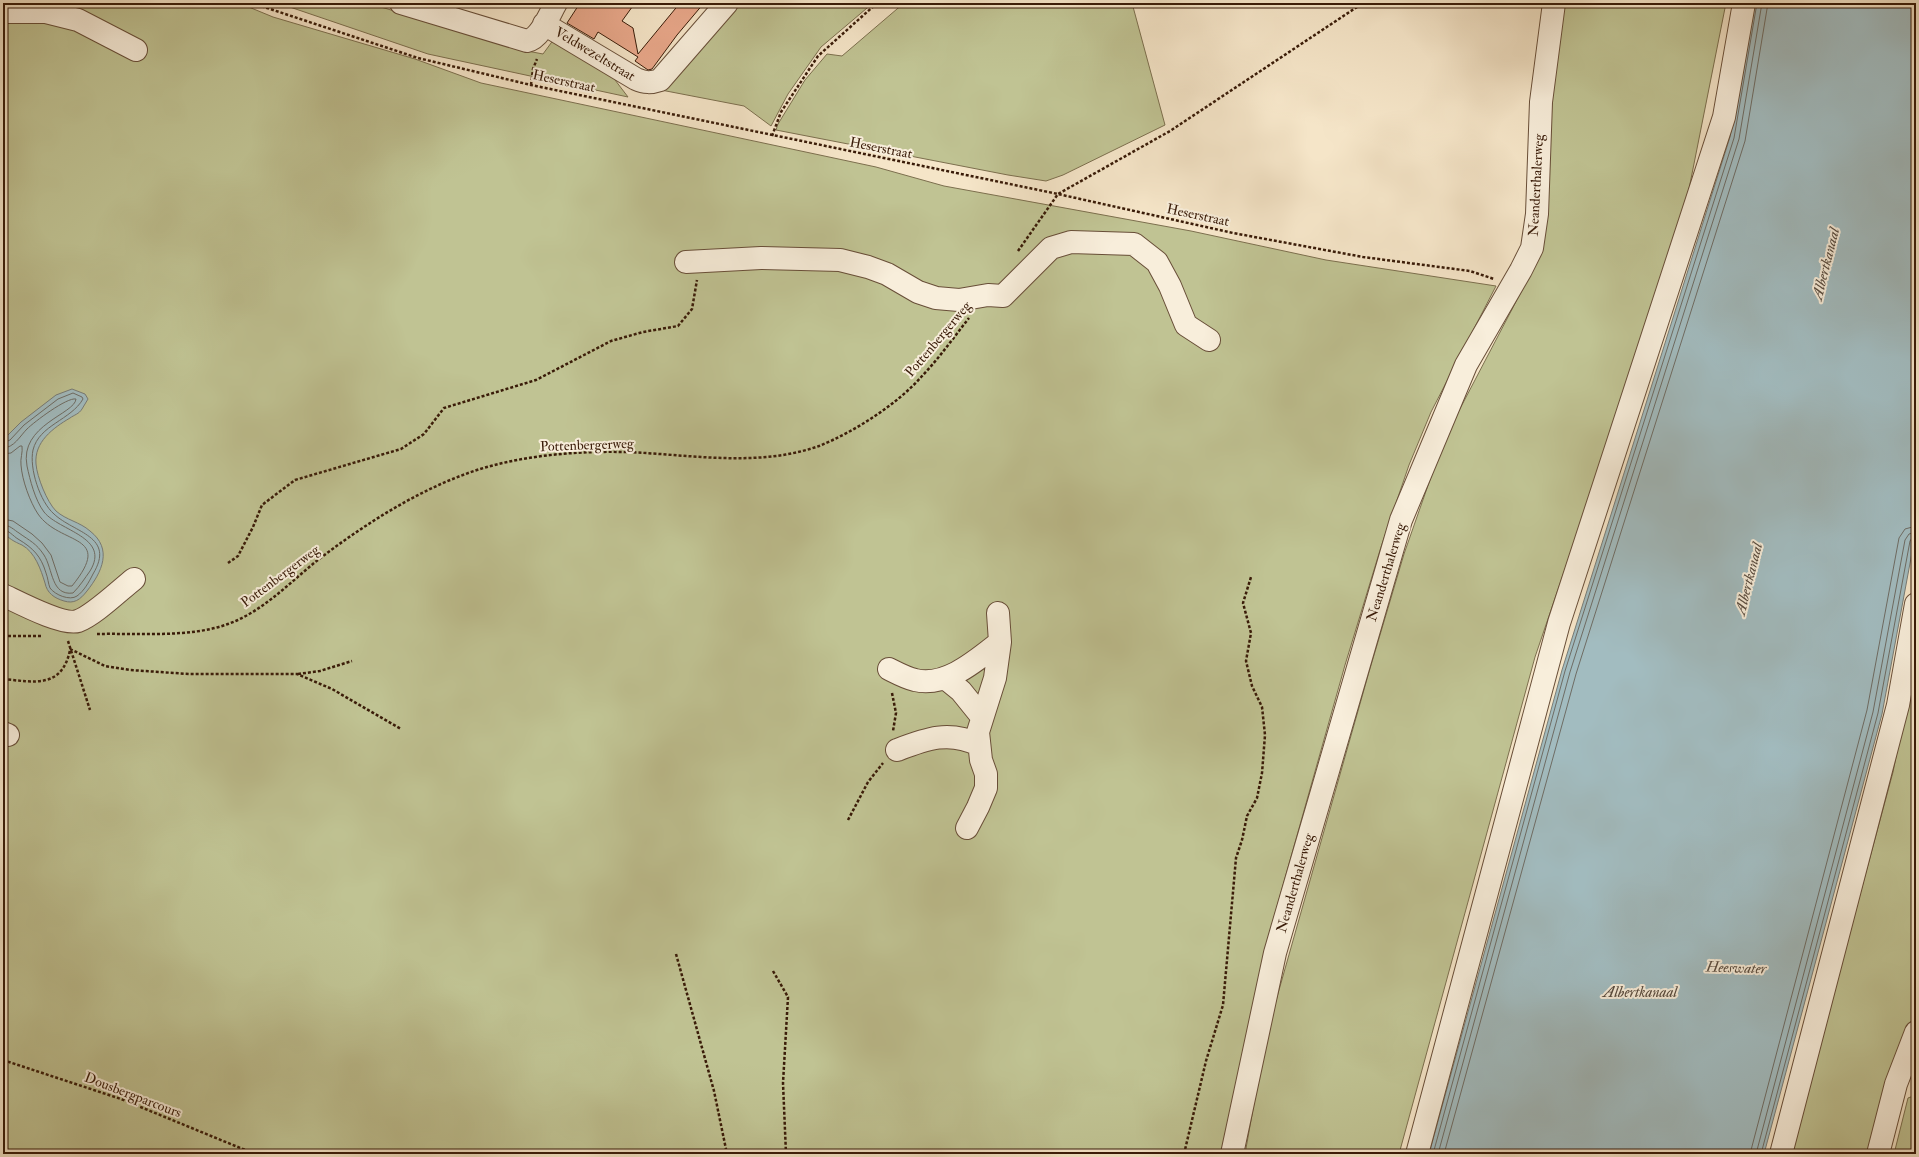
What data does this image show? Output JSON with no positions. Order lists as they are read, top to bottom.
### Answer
{
  "streets": {
    "street": ["Veldwezeltstraat", "Neanderthalerweg"],
    "path": ["Heserstraat", "Pottenbergerweg", "Dousbergparcours"]
  },
  "crossings": [
    ["Heserstraat", "Neanderthalerweg"]
  ],
  "water": ["Albertkanaal", "Heeswater"]
}
